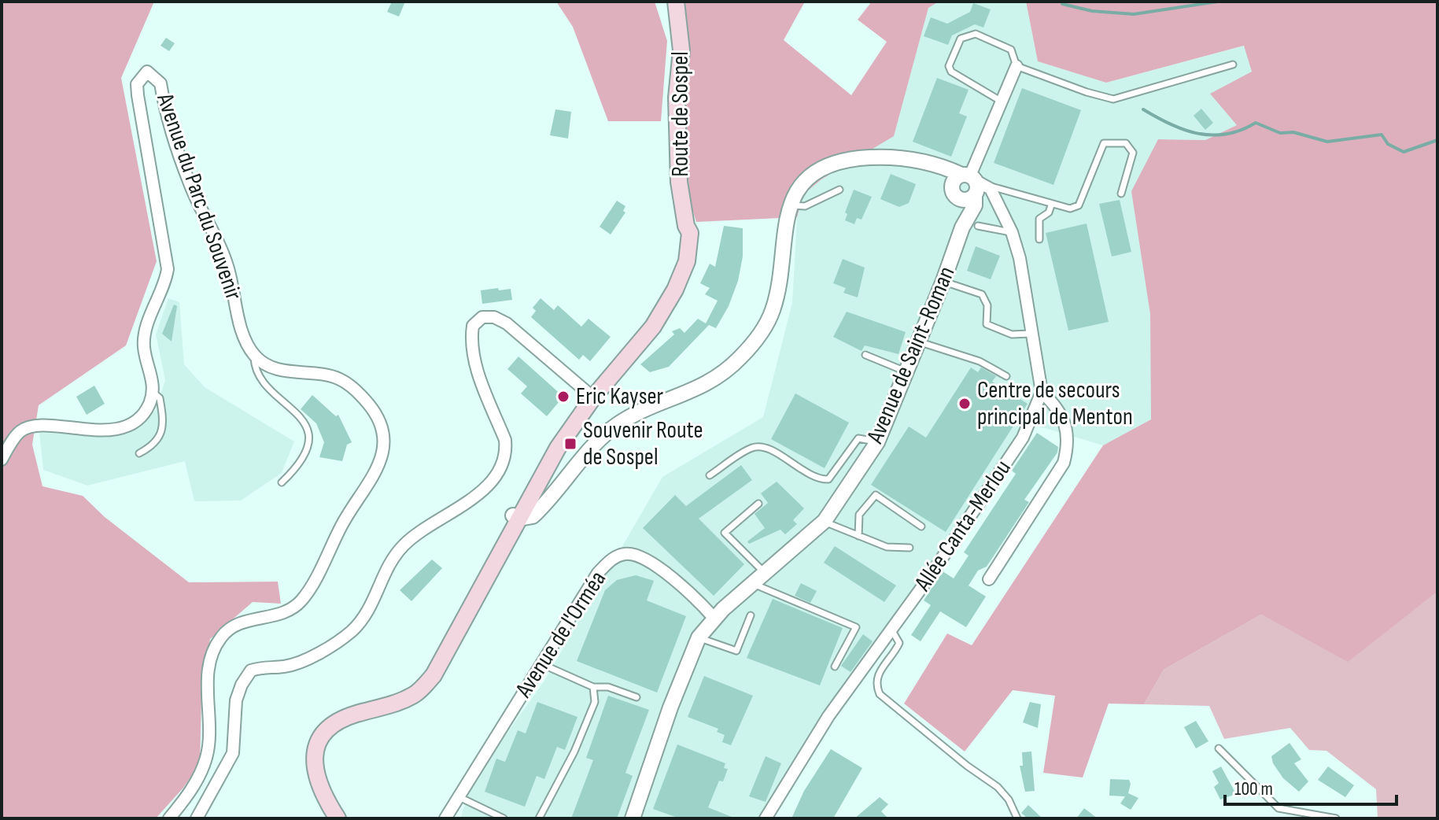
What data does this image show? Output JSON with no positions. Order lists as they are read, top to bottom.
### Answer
{
  "streets": {
    "main road": ["Route de Sospel"],
    "street": [
      "Avenue du Parc du Souvenir",
      "Avenue de Saint-Roman",
      "Allée Canta-Merlou",
      "Avenue de l'Orméa"
    ]
  },
  "crossings": [
    ["Avenue de Saint-Roman", "Avenue de l'Orméa"]
  ],
  "places": {
    "other": ["Eric Kayser", "Centre de secours principal de Menton"],
    "transit": ["Souvenir Route de Sospel"]
  },
  "scale_bar": "100 m"
}
